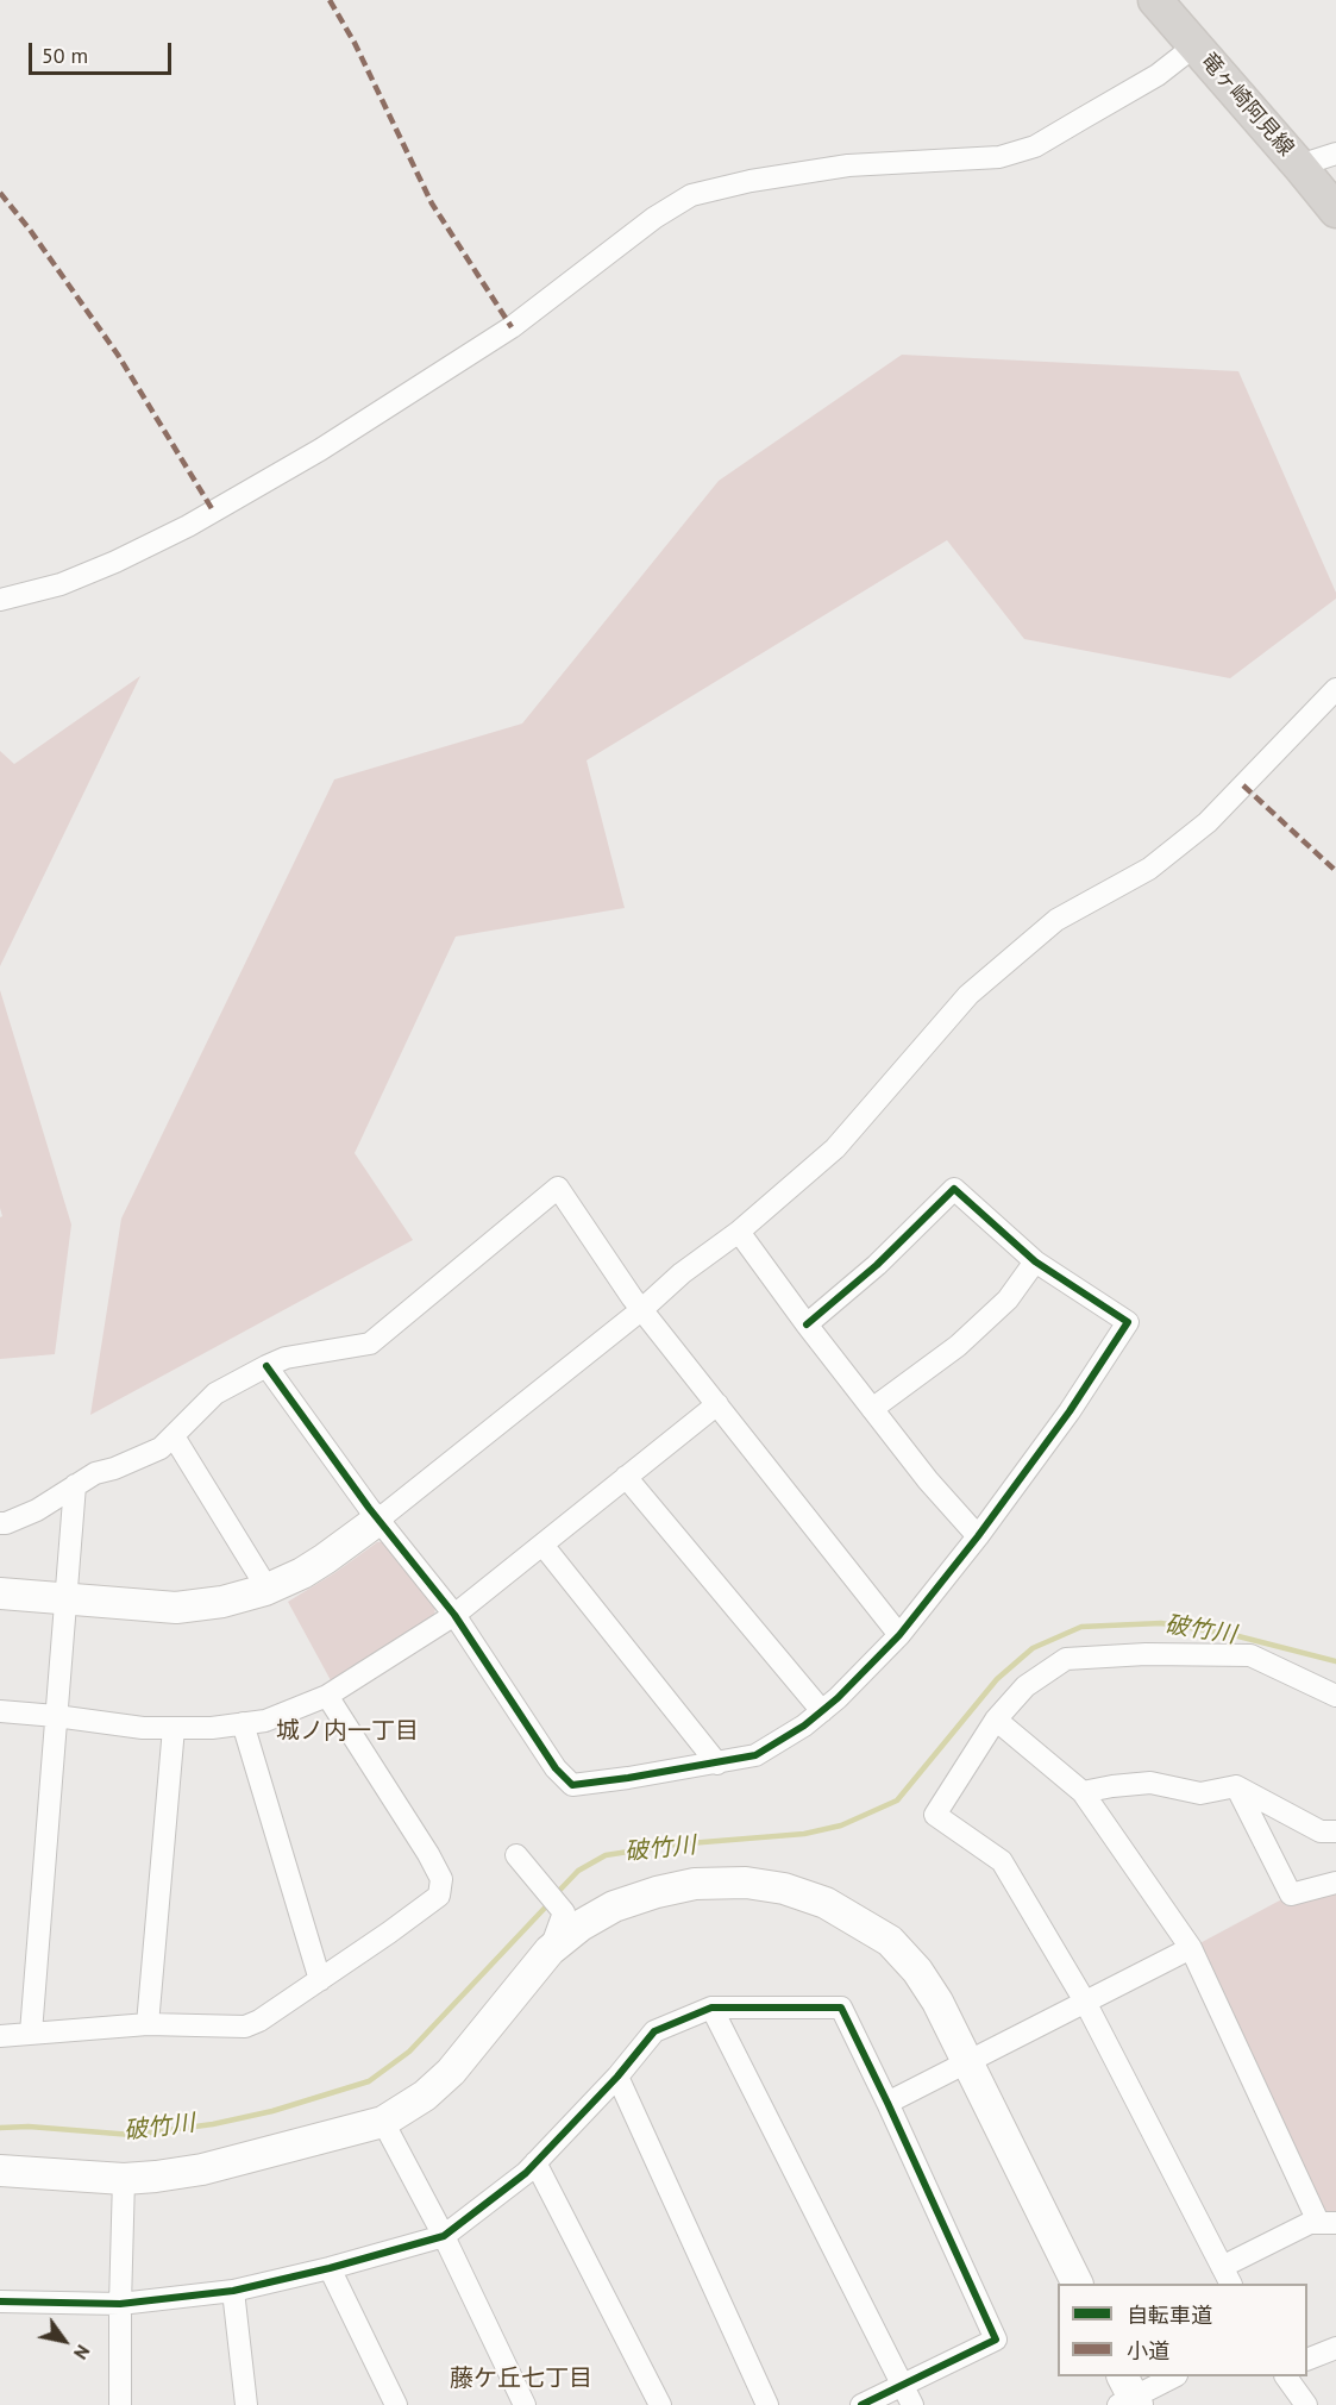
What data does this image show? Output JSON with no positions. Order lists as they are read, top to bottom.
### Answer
{
  "streets": {
    "main road": ["竜ヶ崎阿見線"]
  },
  "districts": ["城ノ内一丁目", "藤ケ丘七丁目"],
  "water": ["破竹川"],
  "legend": ["自転車道", "小道"],
  "scale_bar": "50 m",
  "north": "bottom right"
}
